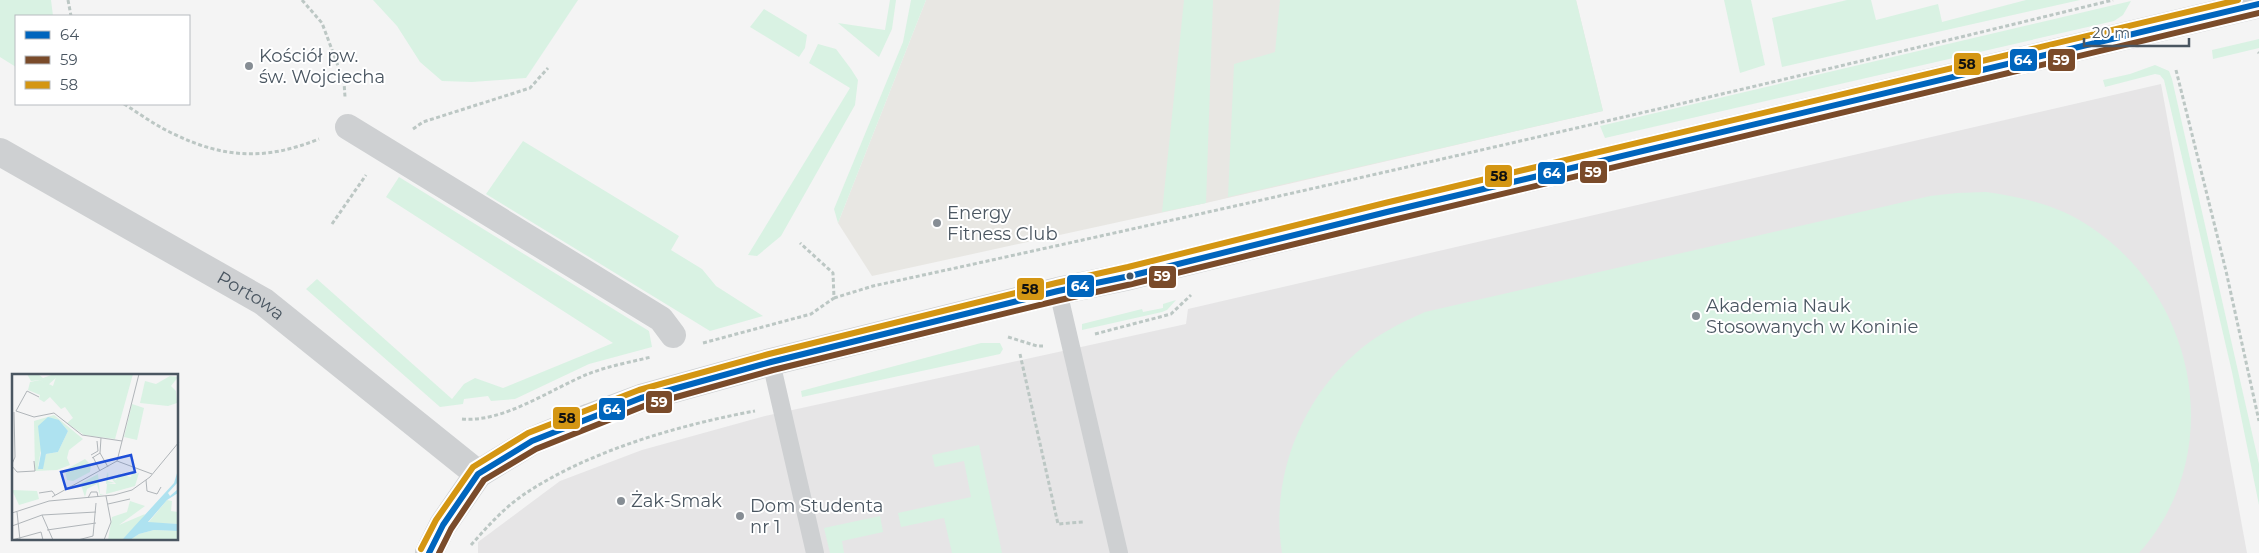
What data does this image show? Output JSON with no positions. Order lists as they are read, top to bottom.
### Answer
{
  "streets": {
    "street": ["Portowa"]
  },
  "places": [
    "Kościół pw. św. Wojciecha",
    "Energy Fitness Club",
    "Akademia Nauk Stosowanych w Koninie",
    "Żak-Smak",
    "Dom Studenta nr 1"
  ],
  "lines": ["transit line 58", "transit line 64", "transit line 59"],
  "legend": ["64", "59", "58"],
  "scale_bar": "20 m"
}
